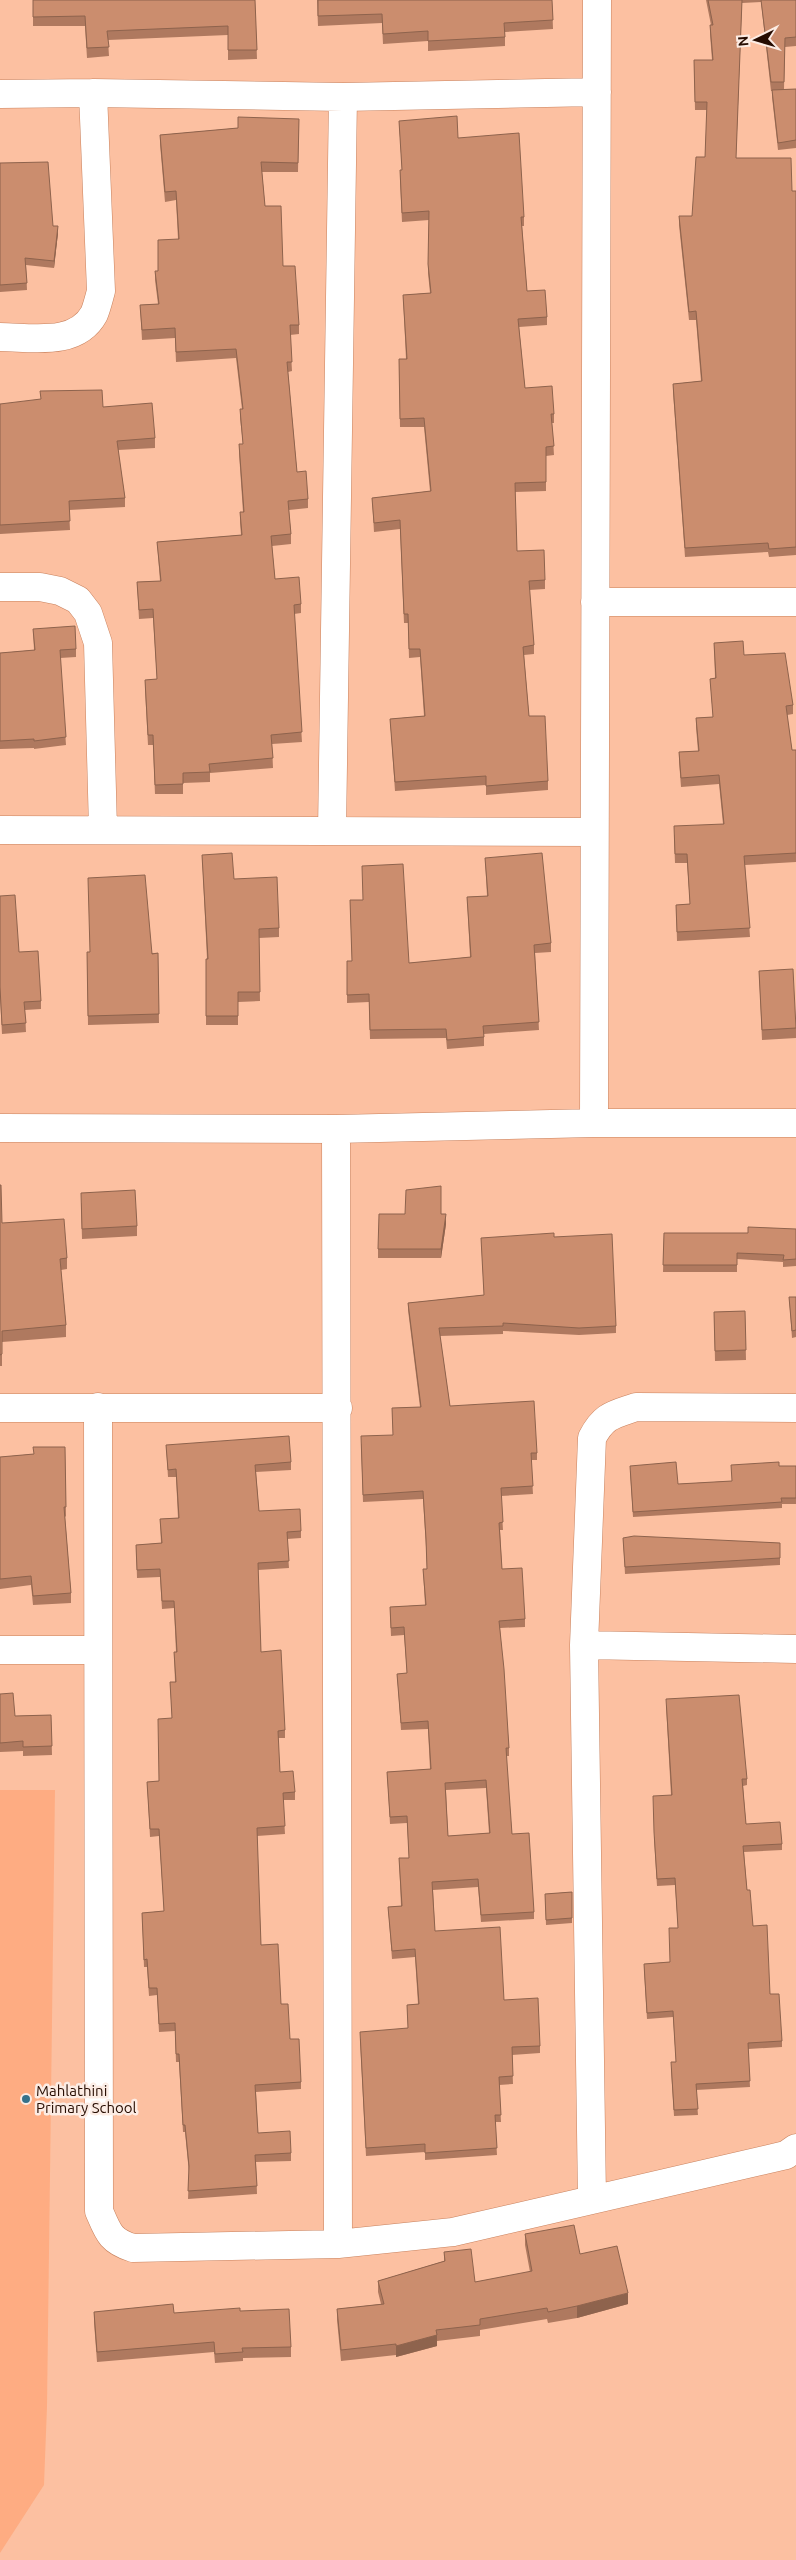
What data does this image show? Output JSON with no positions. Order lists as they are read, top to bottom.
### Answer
{
  "places": ["Mahlathini Primary School"],
  "north": "left"
}
